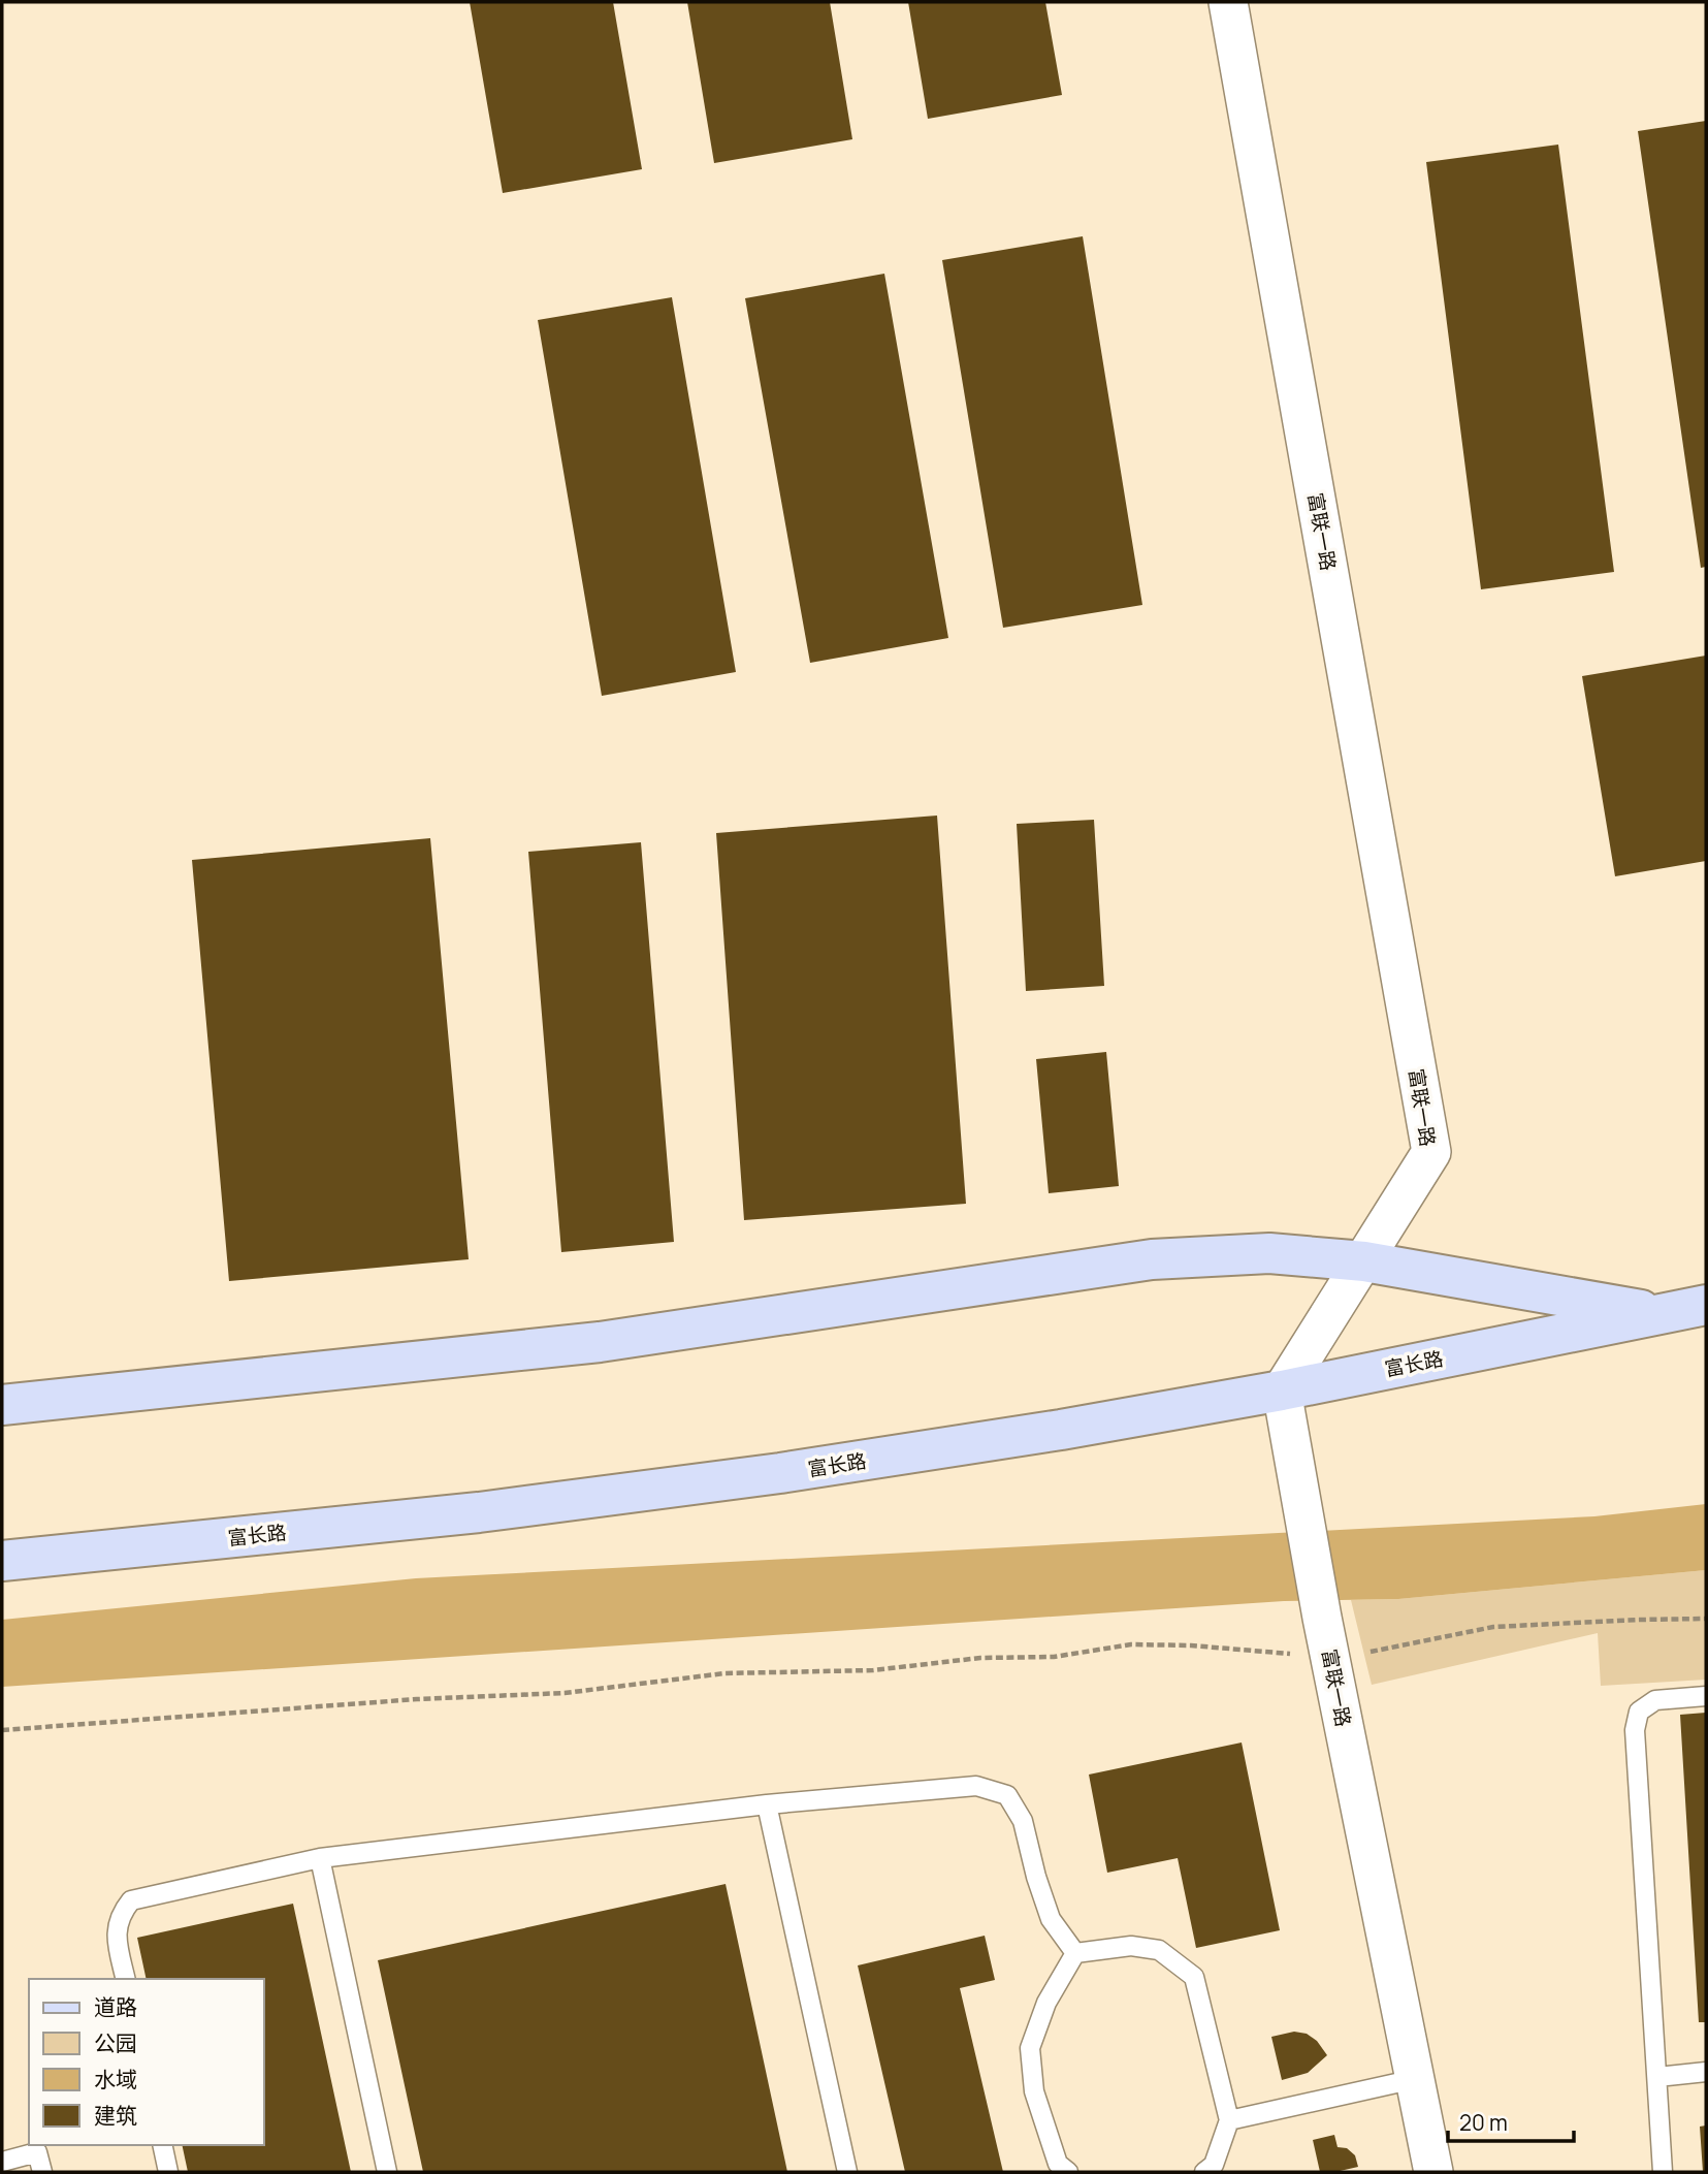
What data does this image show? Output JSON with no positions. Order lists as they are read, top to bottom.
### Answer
{
  "streets": {
    "main road": ["富长路"],
    "street": ["富联一路"]
  },
  "crossings": [
    ["富联一路", "富长路"]
  ],
  "legend": [
    "道路",
    "公园",
    "水域",
    "建筑"
  ],
  "scale_bar": "20 m"
}
